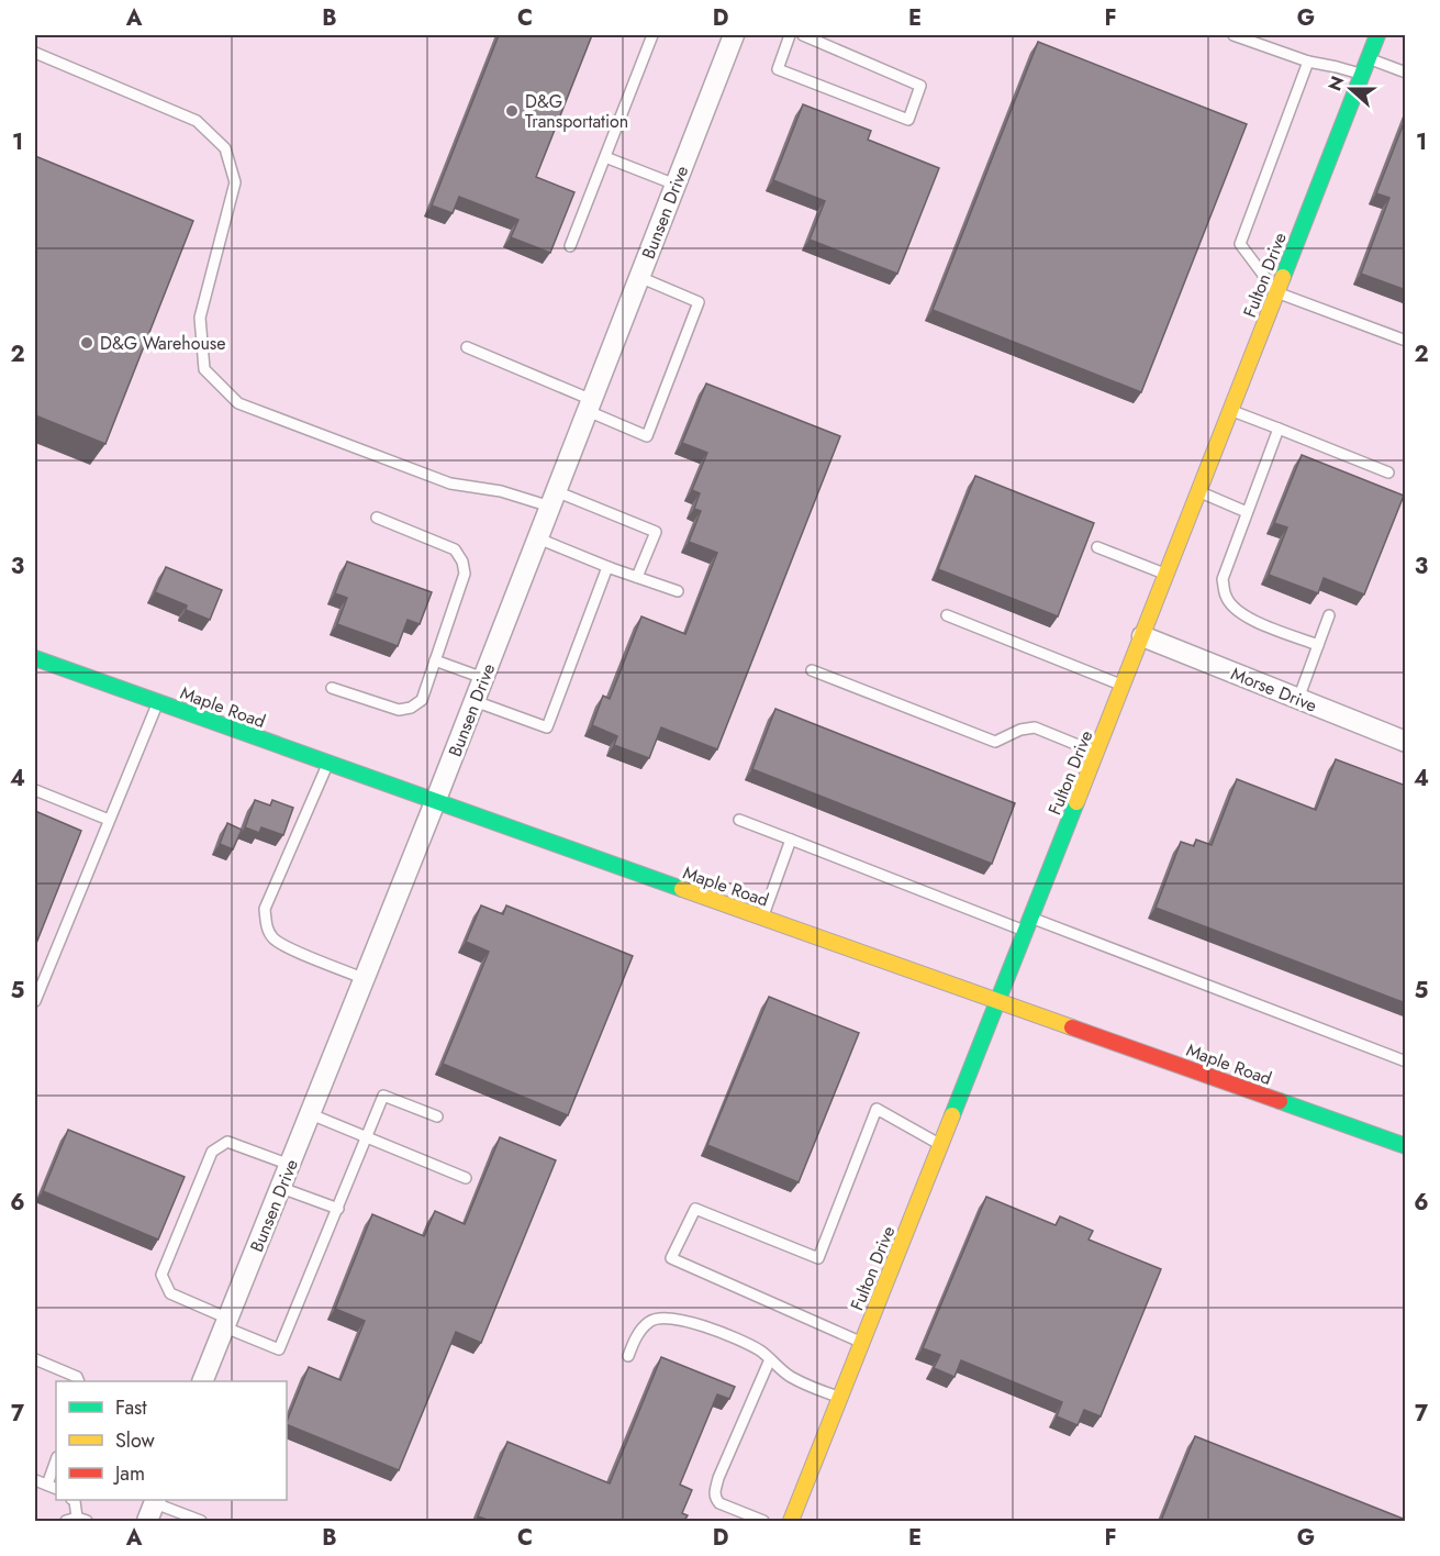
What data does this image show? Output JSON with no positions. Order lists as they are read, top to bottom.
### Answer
{
  "streets": {
    "street": [
      "Bunsen Drive",
      "Fulton Drive",
      "Morse Drive",
      "Maple Road"
    ]
  },
  "crossings": [
    ["Bunsen Drive", "Maple Road"],
    ["Fulton Drive", "Morse Drive"],
    ["Fulton Drive", "Maple Road"]
  ],
  "places": ["D&G Transportation", "D&G Warehouse"],
  "legend": ["Fast", "Slow", "Jam"],
  "north": "left",
  "grid": {
    "columns": [
      "A",
      "B",
      "C",
      "D",
      "E",
      "F",
      "G"
    ],
    "rows": [
      "1",
      "2",
      "3",
      "4",
      "5",
      "6",
      "7"
    ]
  }
}
